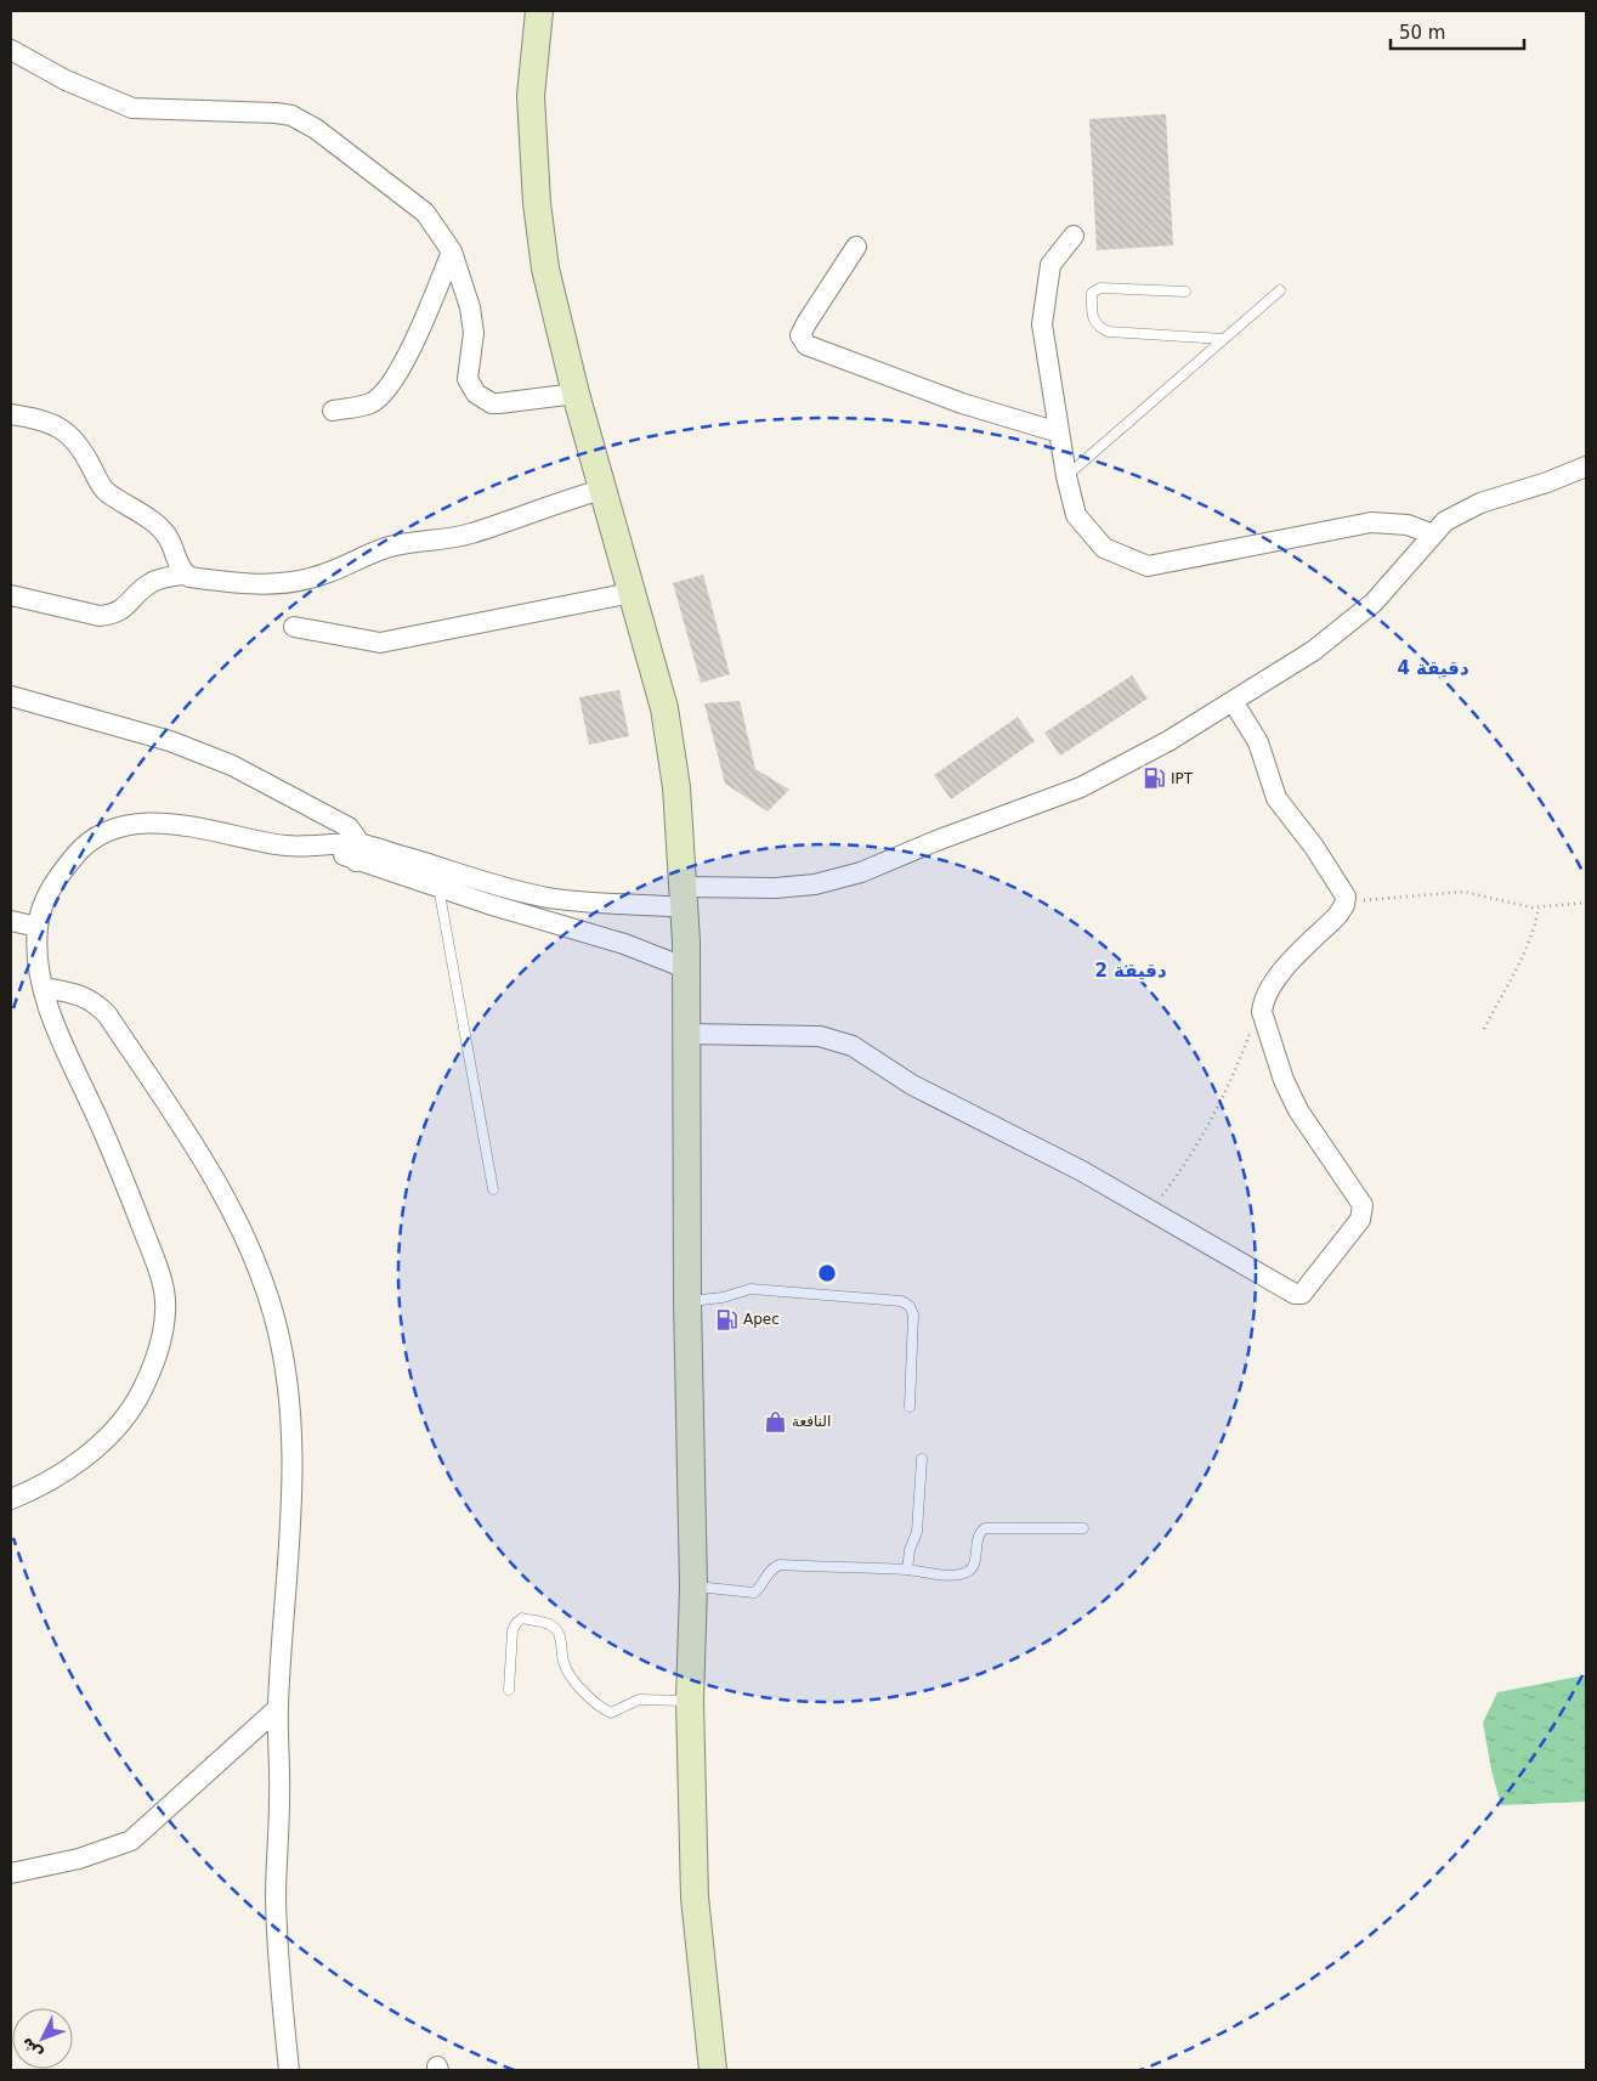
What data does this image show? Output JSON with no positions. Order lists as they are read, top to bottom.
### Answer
{
  "places": {
    "fuel station": ["IPT", "Apec"],
    "shop": ["النافعة"]
  },
  "scale_bar": "50 m",
  "north": "bottom left",
  "rings": ["4 دقيقة", "2 دقيقة"]
}
